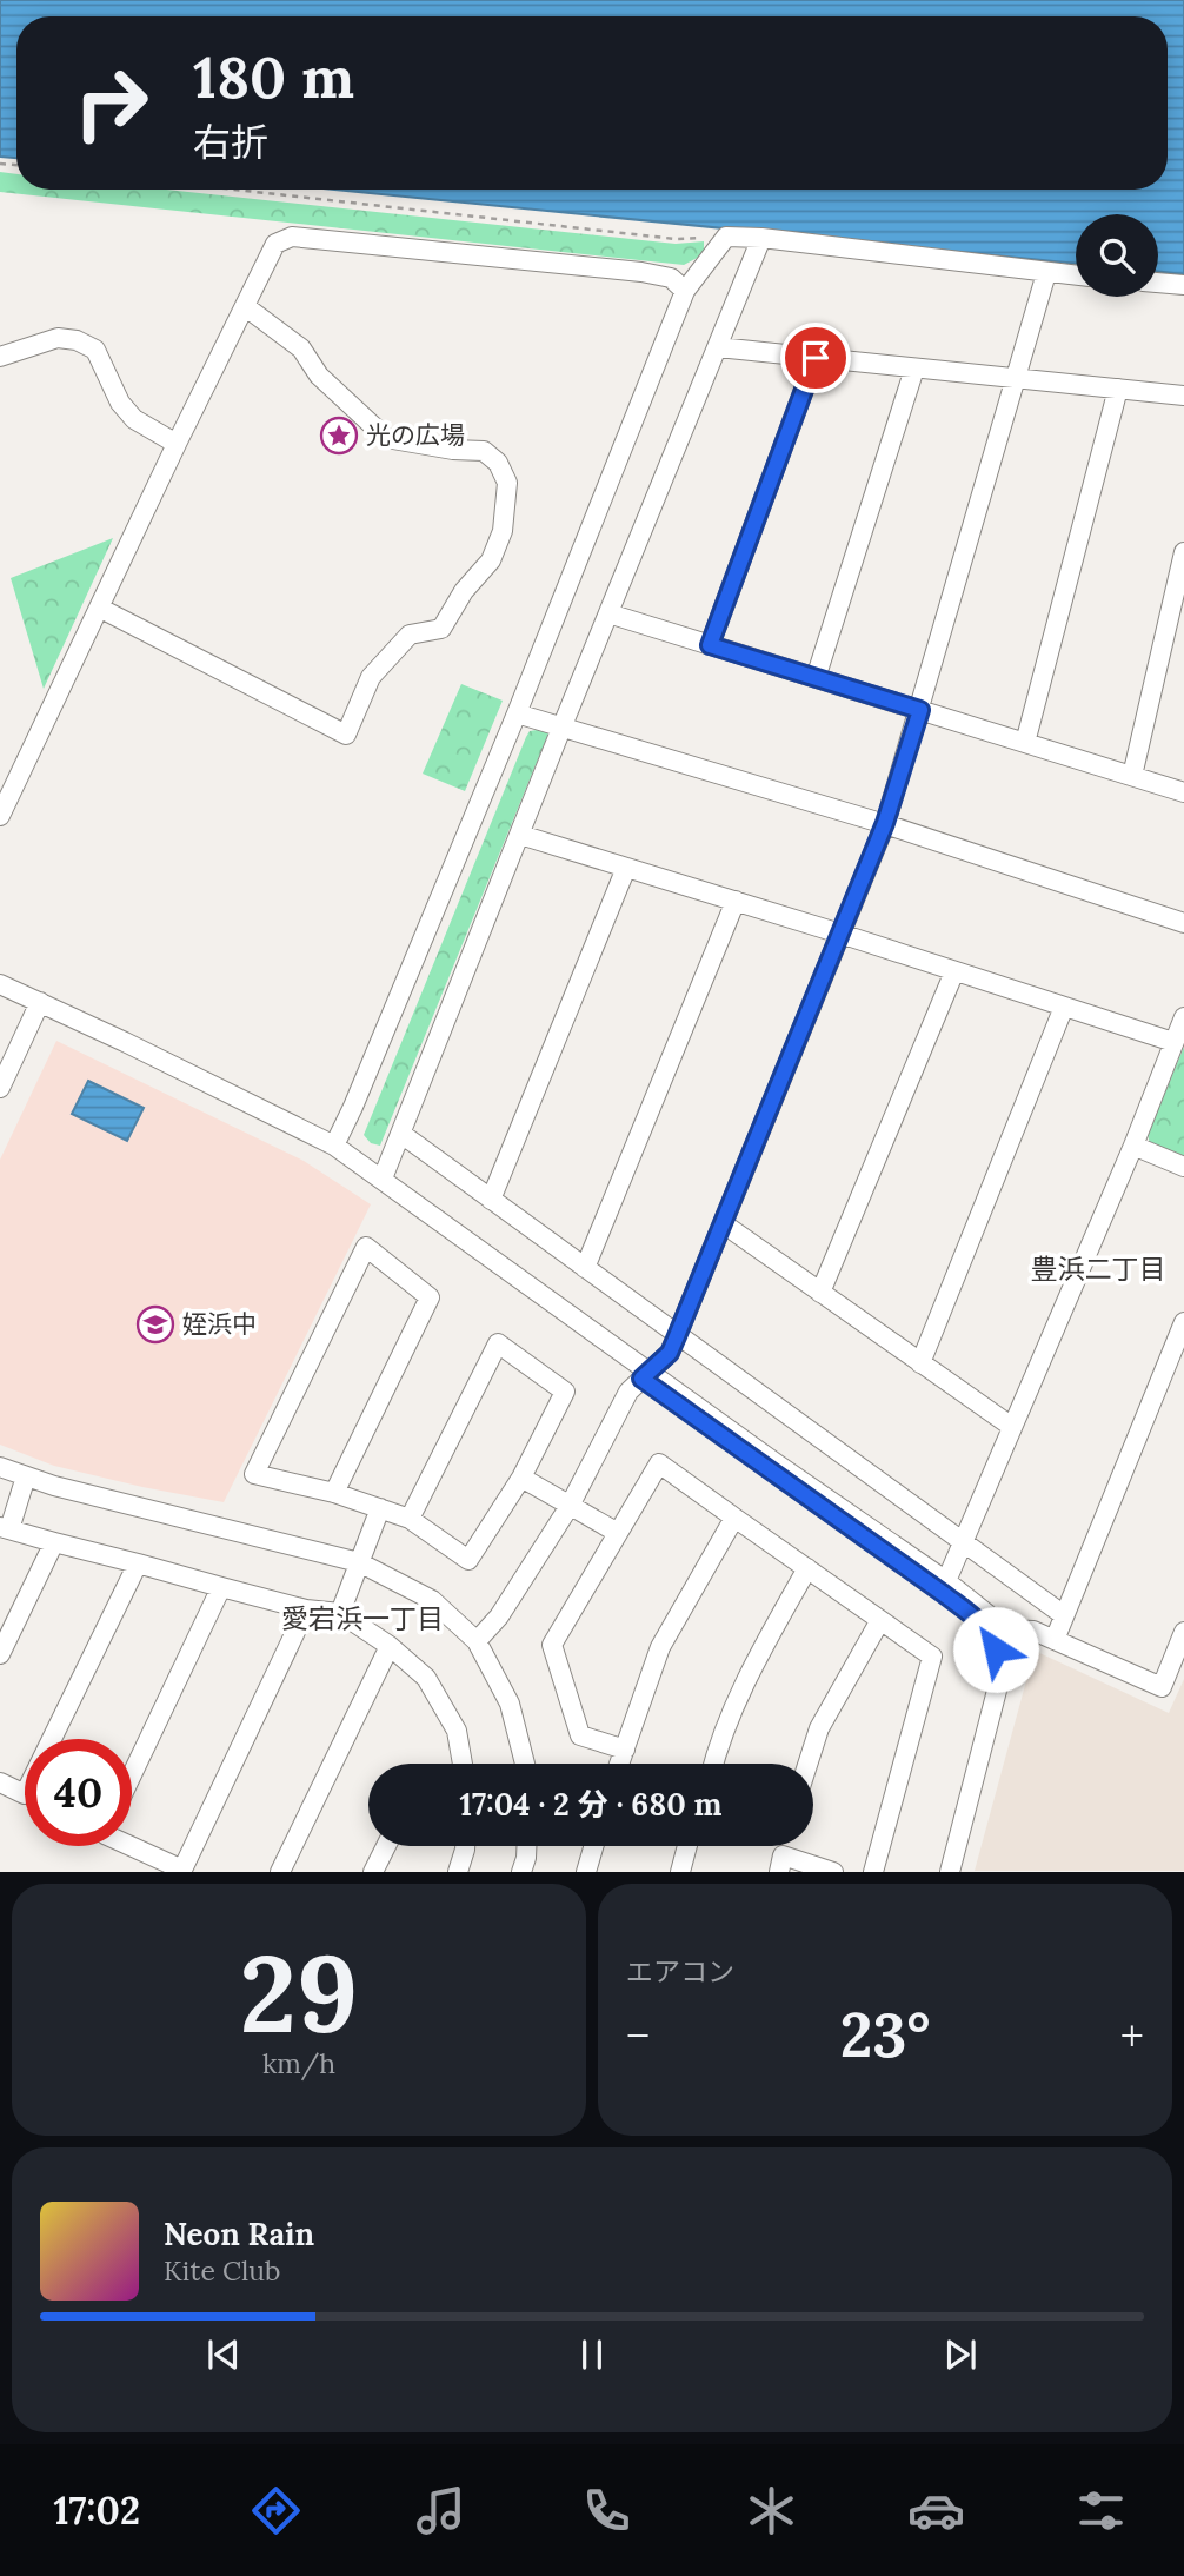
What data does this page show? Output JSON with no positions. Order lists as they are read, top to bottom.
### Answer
{
  "districts": ["豊浜二丁目", "愛宕浜一丁目"],
  "places": {
    "place": ["光の広場"],
    "school or university": ["姪浜中"]
  },
  "page": {
    "turn": ["180 m", "右折"],
    "limit": "40",
    "trip": "17:04 · 2 分 · 680 m",
    "tile": [
      ["29", "km/h"],
      "エアコン"
    ],
    "heat": ["−", "23°", "+"],
    "song": ["Neon Rain", "Kite Club"],
    "tabs": "17:02"
  }
}
